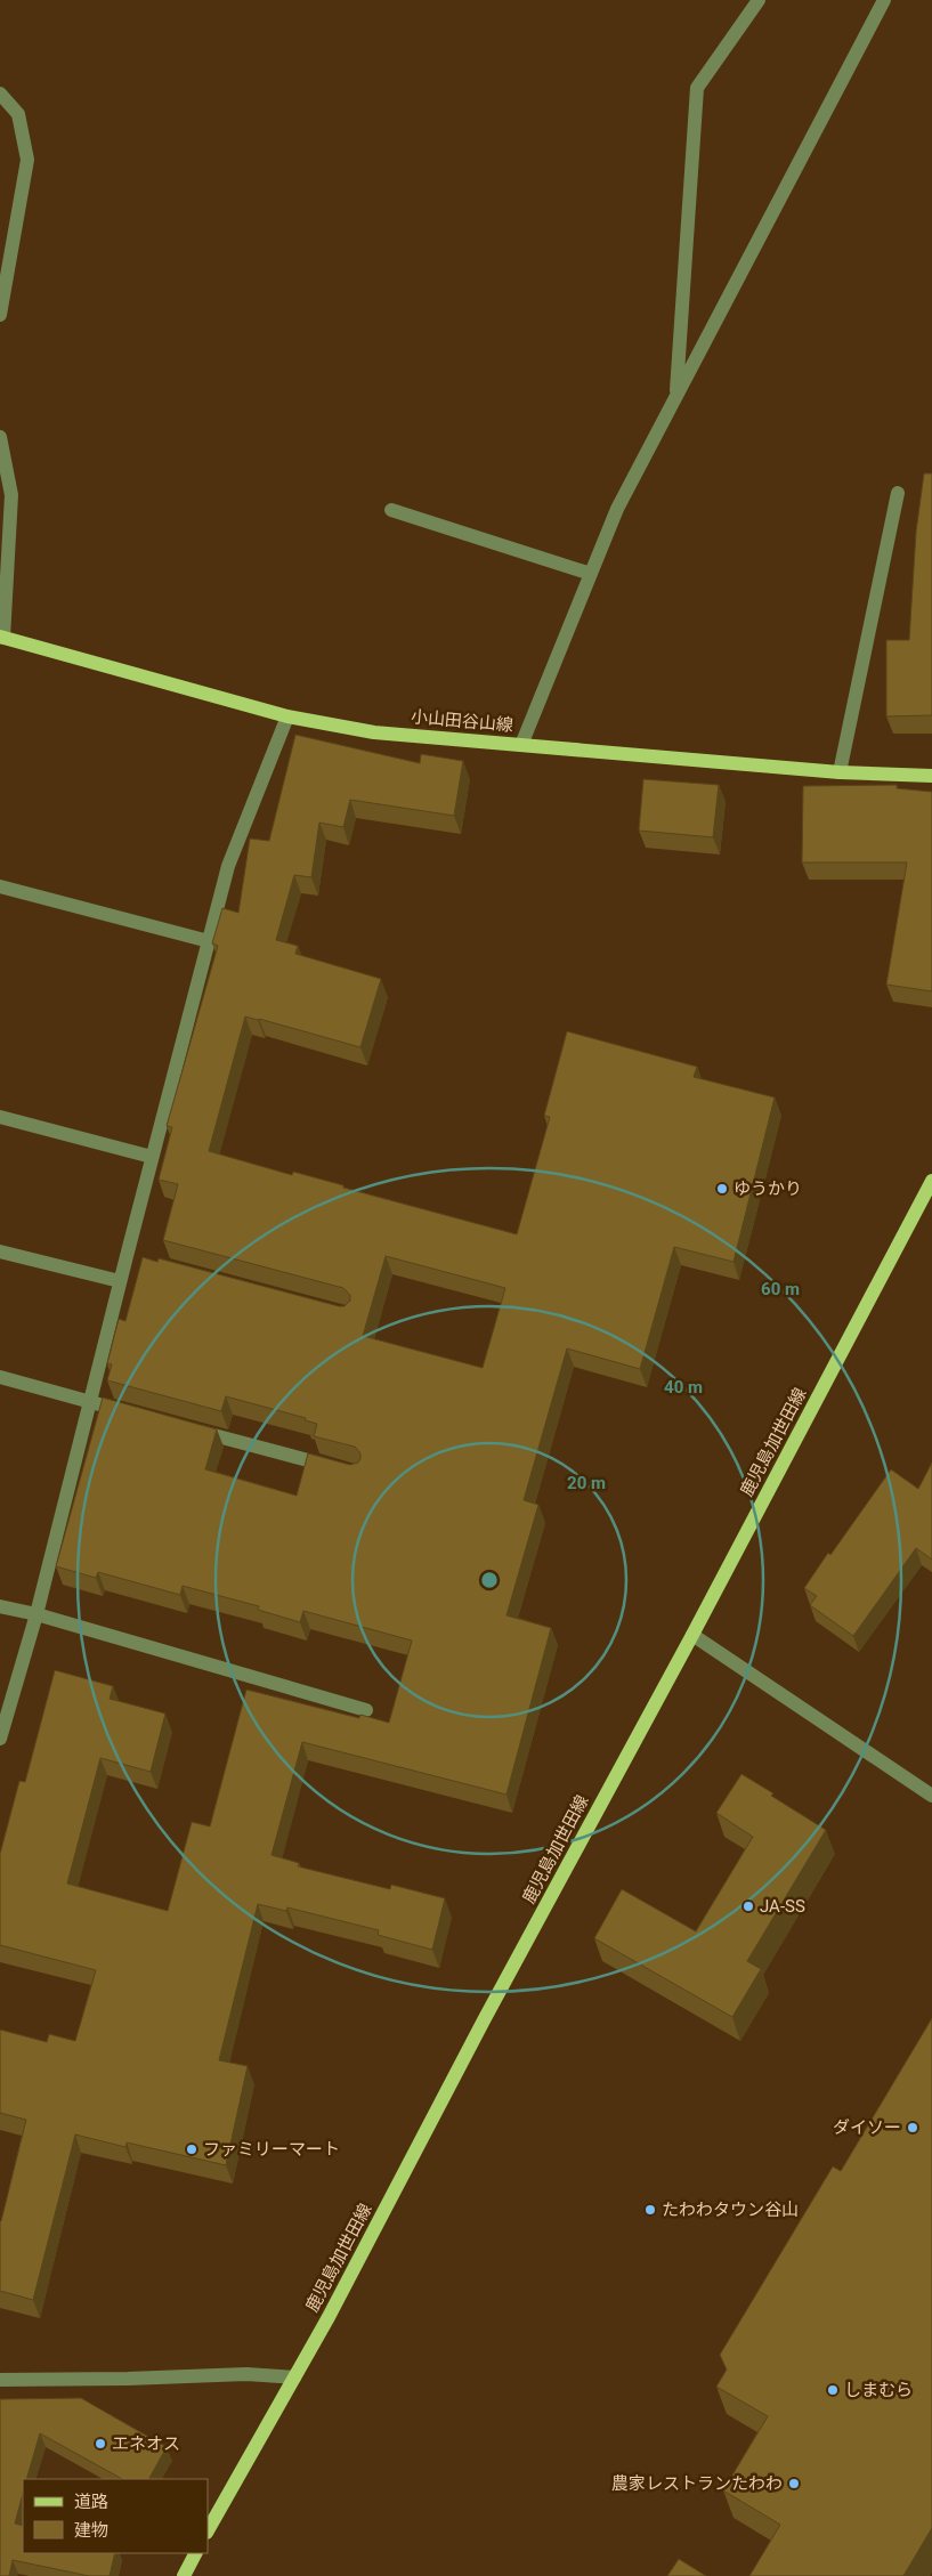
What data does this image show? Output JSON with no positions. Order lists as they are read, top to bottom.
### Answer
{
  "streets": {
    "main road": ["小山田谷山線", "鹿児島加世田線"]
  },
  "places": [
    "ゆうかり",
    "JA-SS",
    "ダイソー",
    "ファミリーマート",
    "たわわタウン谷山",
    "しまむら",
    "エネオス",
    "農家レストランたわわ"
  ],
  "legend": ["道路", "建物"],
  "rings": ["60 m", "40 m", "20 m"]
}
